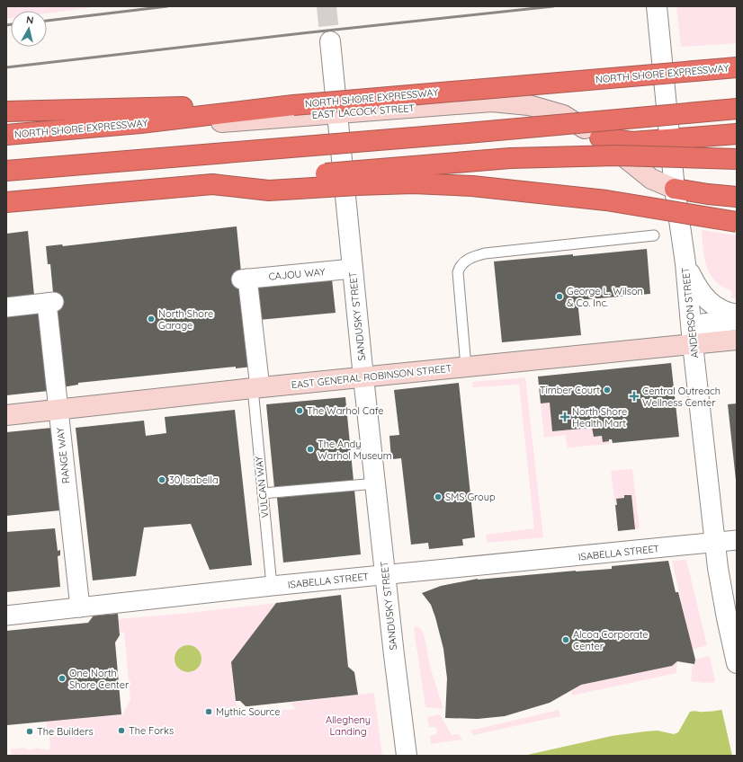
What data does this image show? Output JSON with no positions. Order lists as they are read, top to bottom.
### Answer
{
  "streets": {
    "highway": ["NORTH SHORE EXPRESSWAY"],
    "main road": ["EAST LACOCK STREET", "EAST GENERAL ROBINSON STREET"],
    "street": [
      "CAJOU WAY",
      "ANDERSON STREET",
      "SANDUSKY STREET",
      "RANGE WAY",
      "VULCAN WAY",
      "ISABELLA STREET"
    ]
  },
  "crossings": [
    ["EAST LACOCK STREET", "ANDERSON STREET"],
    ["EAST LACOCK STREET", "SANDUSKY STREET"],
    ["CAJOU WAY", "SANDUSKY STREET"],
    ["CAJOU WAY", "VULCAN WAY"],
    ["ANDERSON STREET", "EAST GENERAL ROBINSON STREET"],
    ["ANDERSON STREET", "ISABELLA STREET"],
    ["SANDUSKY STREET", "EAST GENERAL ROBINSON STREET"],
    ["SANDUSKY STREET", "ISABELLA STREET"],
    ["EAST GENERAL ROBINSON STREET", "RANGE WAY"],
    ["EAST GENERAL ROBINSON STREET", "VULCAN WAY"],
    ["RANGE WAY", "ISABELLA STREET"],
    ["VULCAN WAY", "ISABELLA STREET"]
  ],
  "parks": ["Allegheny Landing"],
  "places": {
    "other": [
      "George L. Wilson & Co. Inc.",
      "North Shore Garage",
      "Timber Court",
      "The Warhol Cafe",
      "The Andy Warhol Museum",
      "30 Isabella",
      "SMS Group",
      "Alcoa Corporate Center",
      "One North Shore Center",
      "Mythic Source",
      "The Forks",
      "The Builders"
    ],
    "health": ["Central Outreach Wellness Center", "North Shore Health Mart"]
  },
  "north": "top"
}
